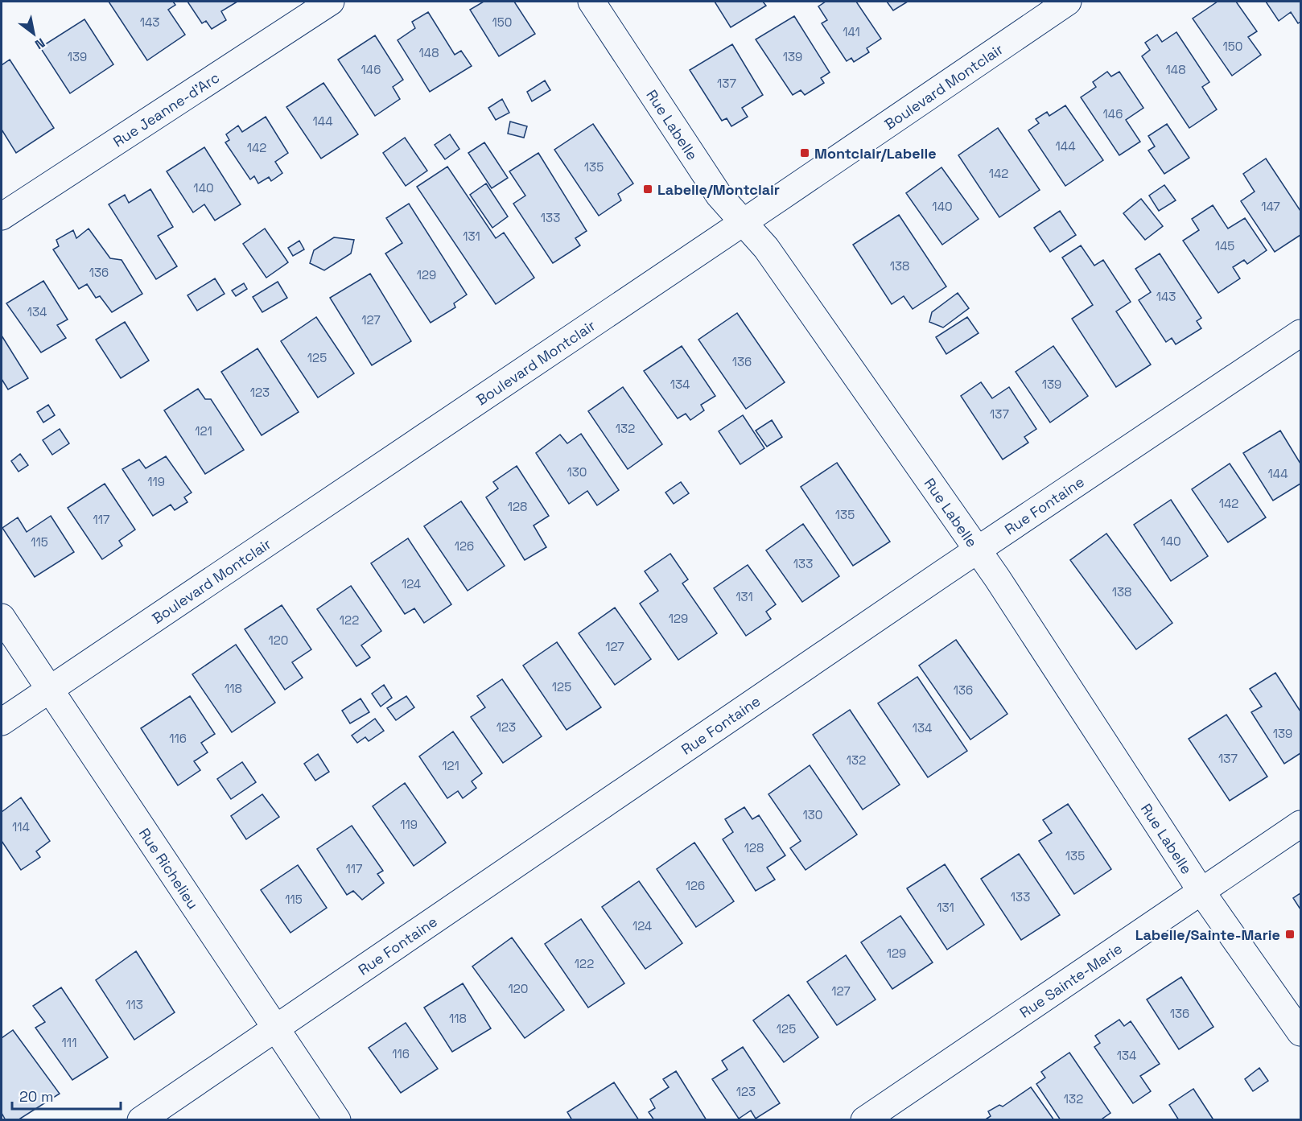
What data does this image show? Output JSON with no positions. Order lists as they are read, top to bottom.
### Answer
{
  "streets": {
    "street": [
      "Boulevard Montclair",
      "Rue Jeanne-d'Arc",
      "Rue Labelle",
      "Rue Fontaine",
      "Rue Richelieu",
      "Rue Sainte-Marie"
    ]
  },
  "crossings": [
    ["Boulevard Montclair", "Rue Labelle"],
    ["Boulevard Montclair", "Rue Richelieu"],
    ["Rue Labelle", "Rue Fontaine"],
    ["Rue Labelle", "Rue Sainte-Marie"],
    ["Rue Fontaine", "Rue Richelieu"]
  ],
  "places": {
    "transit": ["Montclair/Labelle", "Labelle/Montclair", "Labelle/Sainte-Marie"]
  },
  "house_numbers": [
    "143",
    "150",
    "141",
    "150",
    "148",
    "139",
    "139",
    "146",
    "148",
    "137",
    "146",
    "144",
    "144",
    "142",
    "135",
    "142",
    "140",
    "140",
    "147",
    "133",
    "131",
    "145",
    "138",
    "136",
    "129",
    "143",
    "134",
    "127",
    "125",
    "136",
    "134",
    "139",
    "123",
    "137",
    "132",
    "121",
    "130",
    "144",
    "119",
    "142",
    "128",
    "135",
    "117",
    "140",
    "115",
    "126",
    "133",
    "124",
    "138",
    "131",
    "129",
    "122",
    "120",
    "127",
    "125",
    "118",
    "136",
    "123",
    "134",
    "139",
    "116",
    "137",
    "132",
    "121",
    "130",
    "119",
    "114",
    "128",
    "135",
    "117",
    "126",
    "133",
    "115",
    "131",
    "124",
    "129",
    "122",
    "120",
    "127",
    "113",
    "136",
    "118",
    "125",
    "111",
    "116",
    "134",
    "123",
    "132"
  ],
  "scale_bar": "20 m",
  "north": "bottom right"
}
